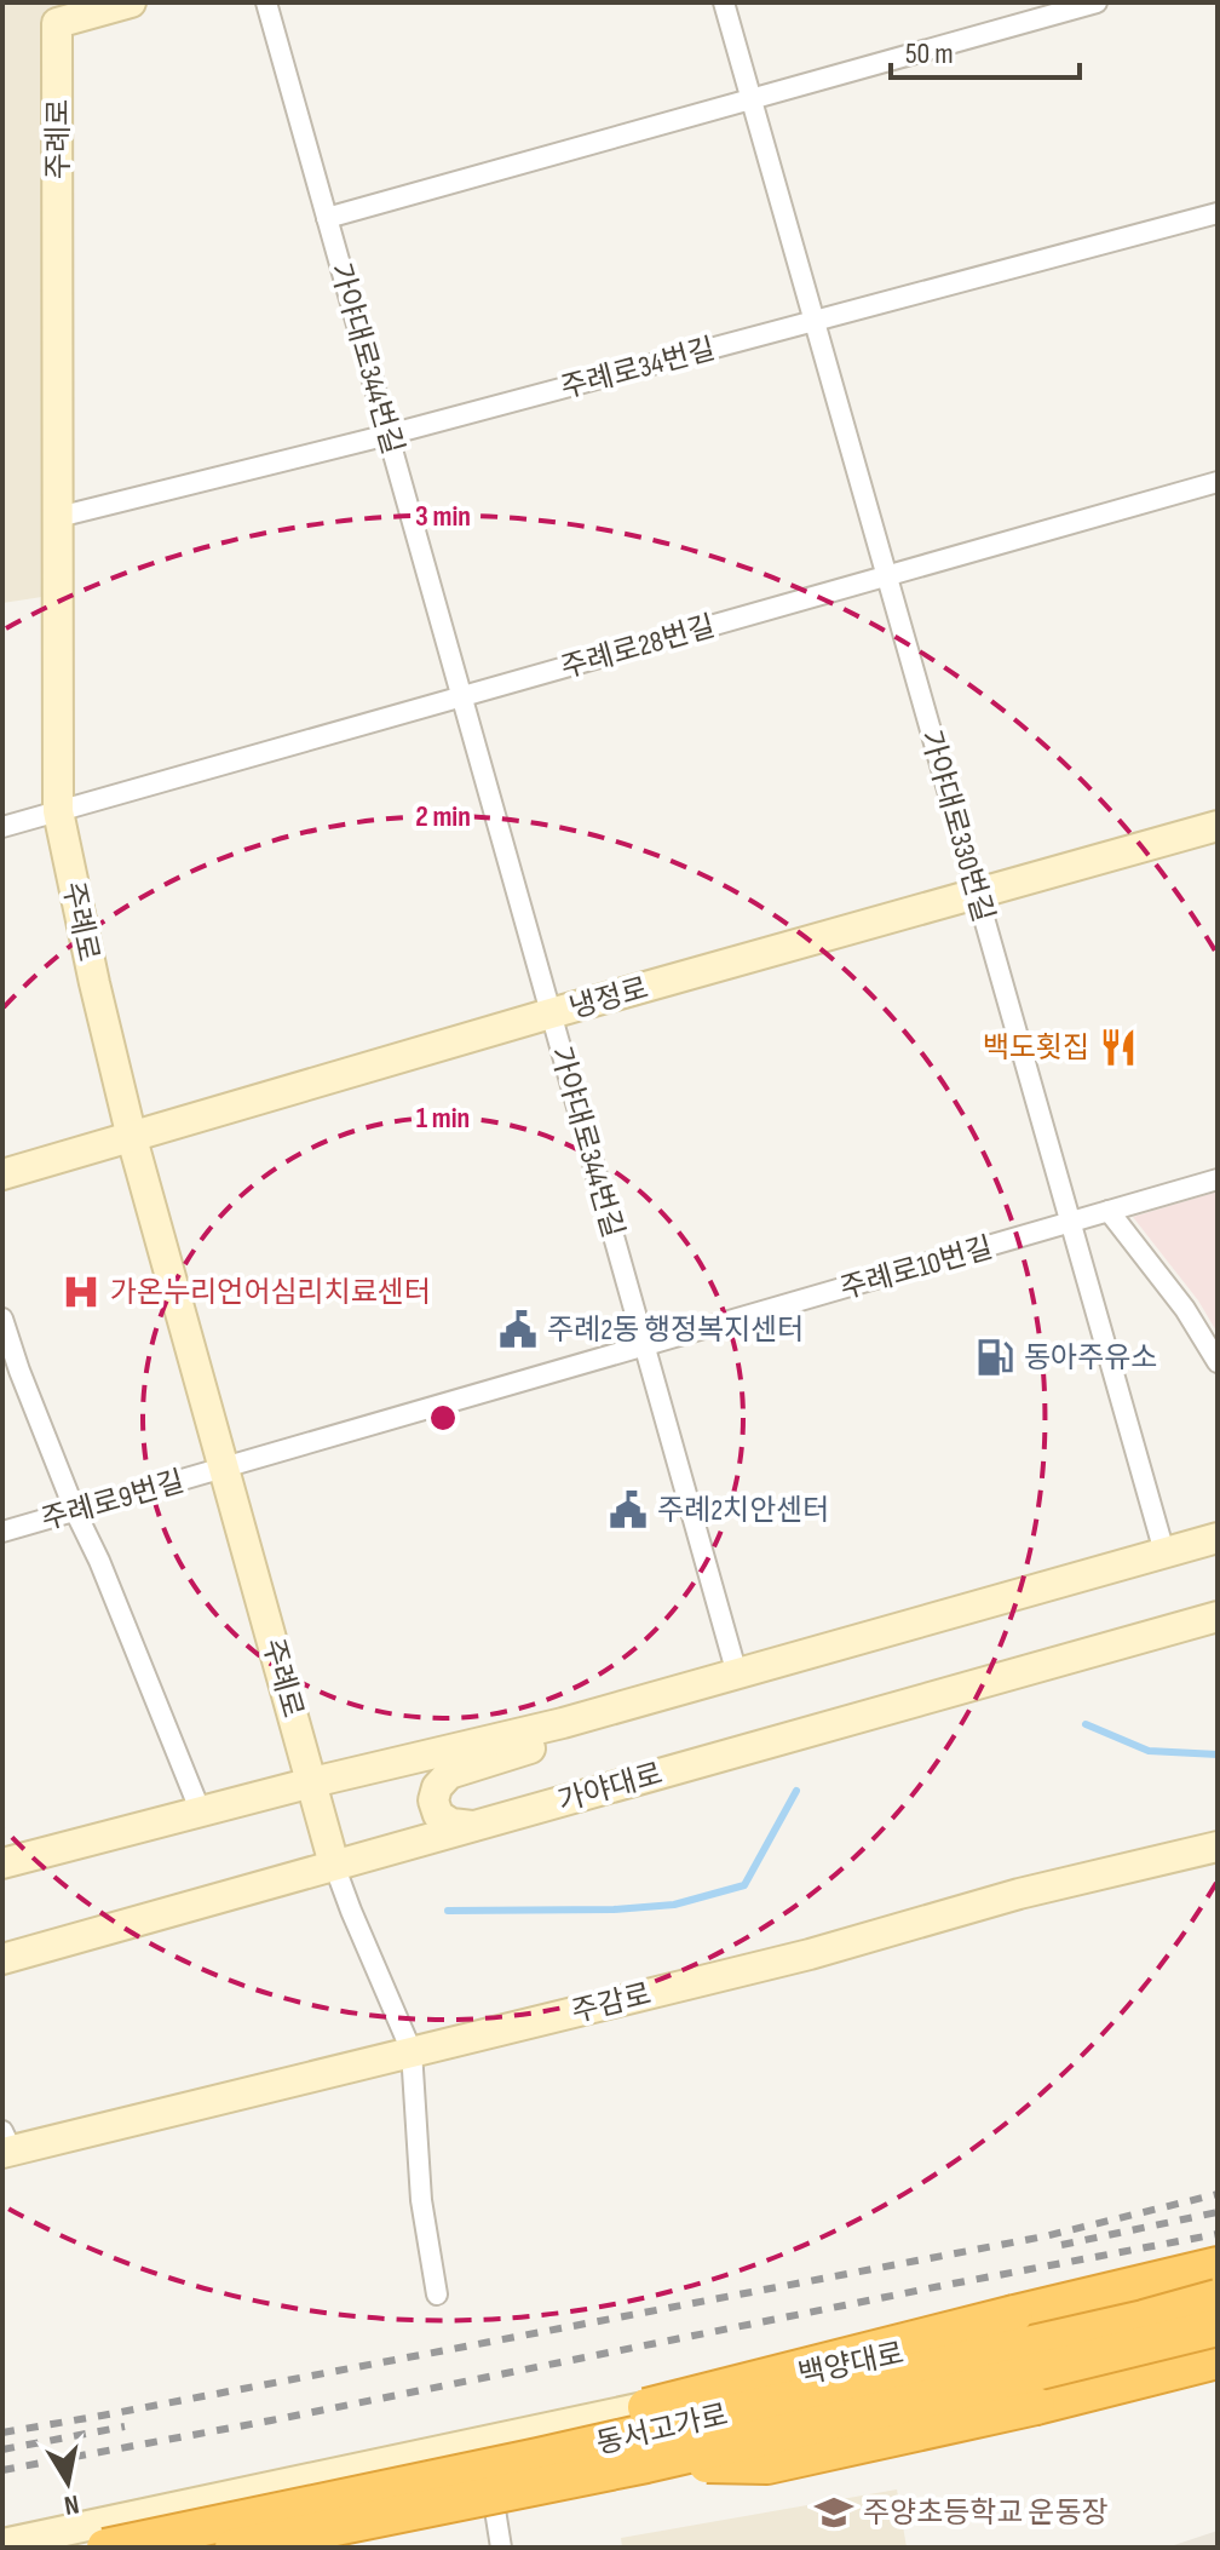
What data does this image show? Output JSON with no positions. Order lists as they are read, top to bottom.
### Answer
{
  "streets": {
    "highway": ["동서고가로"],
    "main road": [
      "주례로",
      "냉정로",
      "가야대로",
      "주감로",
      "백양대로"
    ],
    "street": [
      "가야대로344번길",
      "주례로34번길",
      "주례로28번길",
      "가야대로330번길",
      "주례로10번길",
      "주례로9번길"
    ]
  },
  "crossings": [
    ["주례로", "주례로34번길"],
    ["주례로", "주례로28번길"],
    ["주례로", "냉정로"],
    ["주례로", "주례로10번길"],
    ["주례로", "주례로9번길"],
    ["주례로", "가야대로"],
    ["가야대로344번길", "주례로34번길"],
    ["가야대로344번길", "주례로28번길"],
    ["가야대로344번길", "냉정로"],
    ["가야대로344번길", "주례로10번길"],
    ["주례로34번길", "가야대로330번길"],
    ["주례로28번길", "가야대로330번길"],
    ["가야대로330번길", "냉정로"],
    ["가야대로330번길", "주례로10번길"],
    ["주례로10번길", "주례로9번길"]
  ],
  "places": {
    "restaurant": ["백도횟집"],
    "hospital": ["가온누리언어심리치료센터"],
    "public building": ["주례2동 행정복지센터", "주례2치안센터"],
    "fuel station": ["동아주유소"],
    "school or university": ["주양초등학교 운동장"]
  },
  "scale_bar": "50 m",
  "north": "bottom",
  "rings": ["3 min", "2 min", "1 min"]
}
